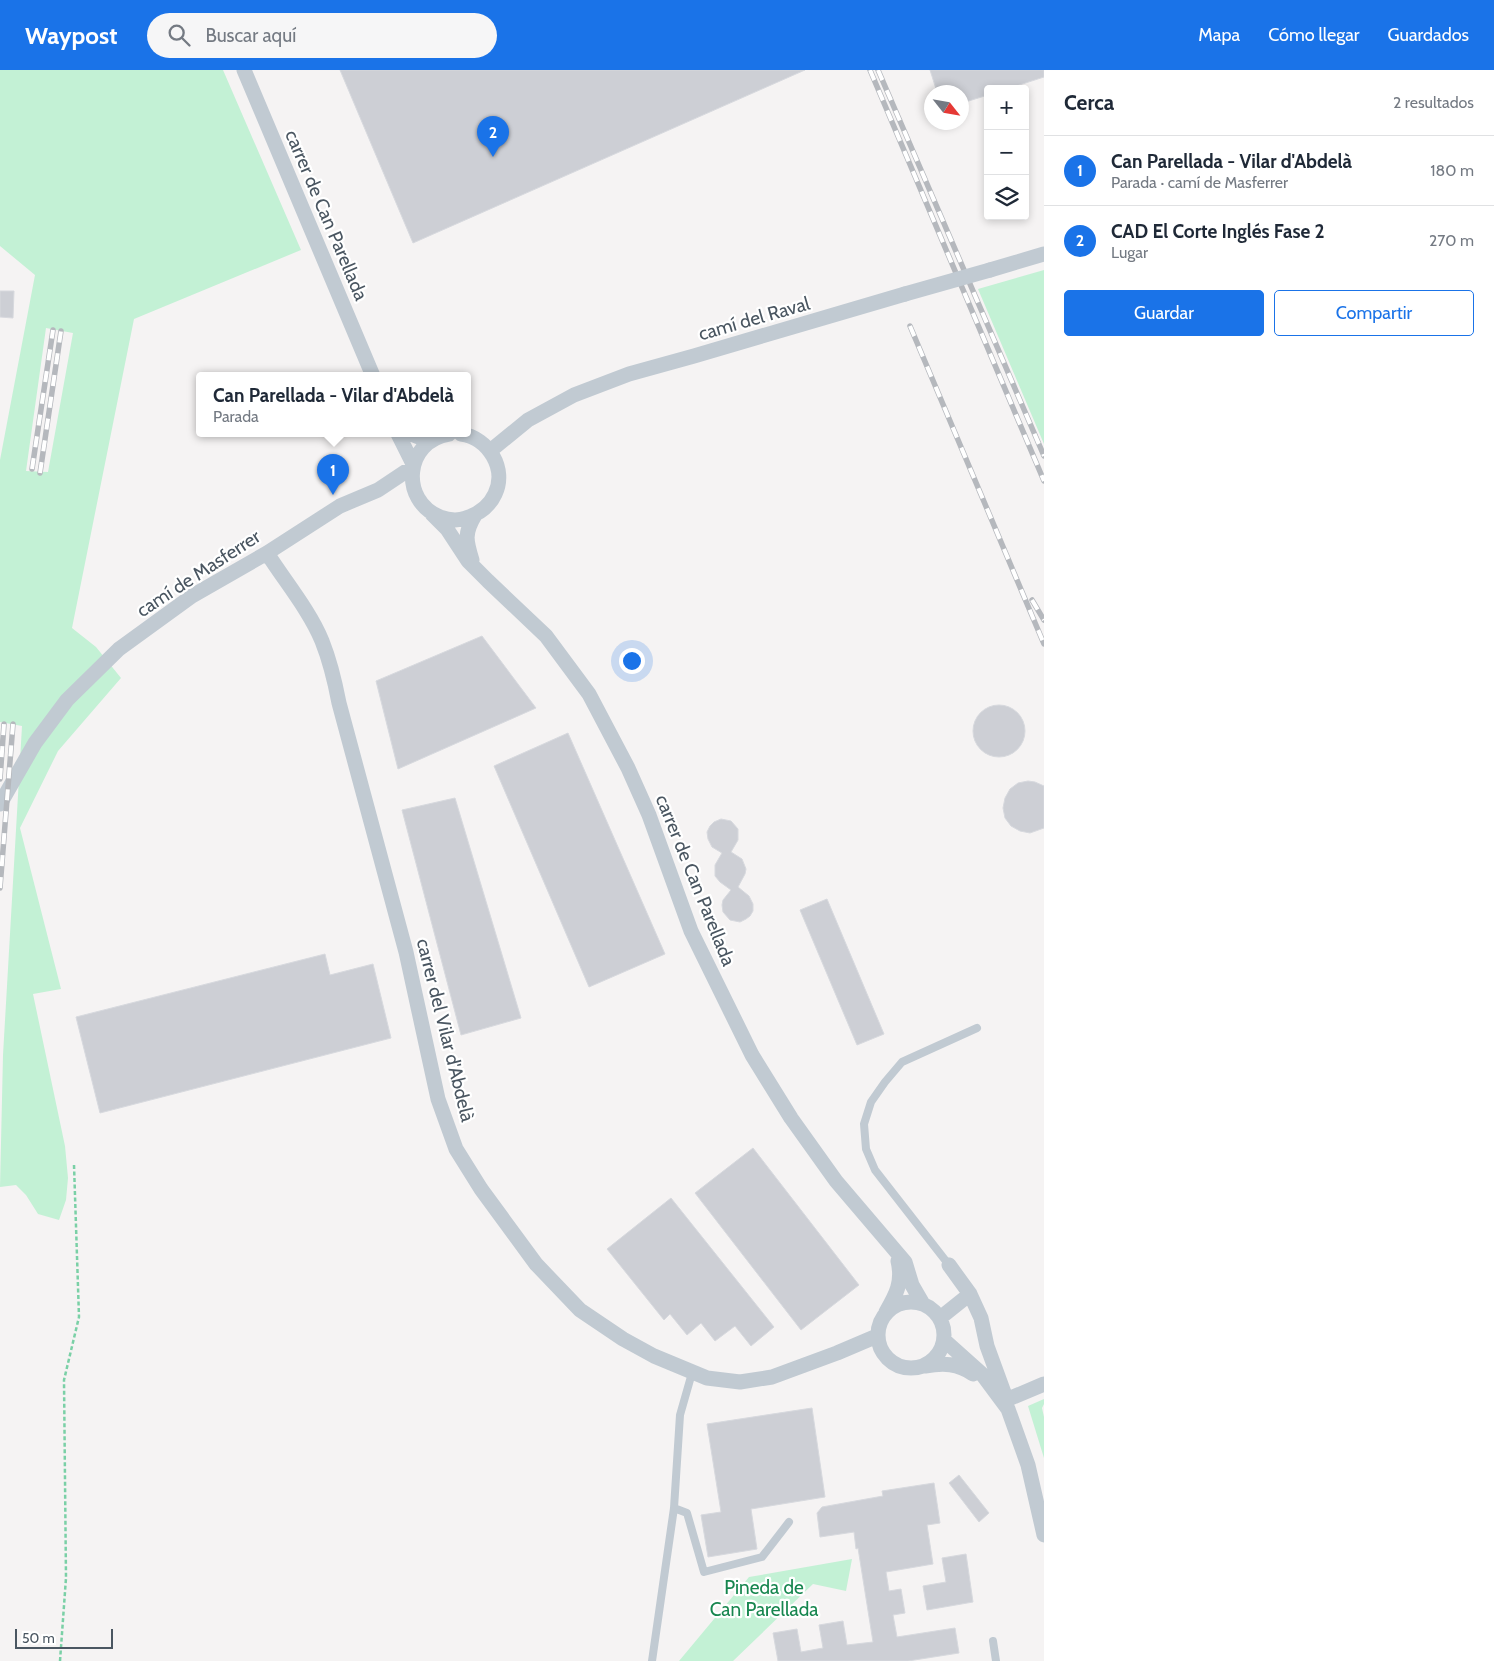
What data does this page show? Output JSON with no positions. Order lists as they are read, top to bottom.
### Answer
{
  "streets": {
    "street": [
      "carrer de Can Parellada",
      "camí del Raval",
      "camí de Masferrer",
      "carrer del Vilar d'Abdelà"
    ]
  },
  "crossings": [
    ["carrer de Can Parellada", "camí de Masferrer"],
    ["carrer de Can Parellada", "carrer del Vilar d'Abdelà"],
    ["camí de Masferrer", "carrer del Vilar d'Abdelà"]
  ],
  "parks": ["Pineda de Can Parellada"],
  "scale_bar": "50 m",
  "north": "bottom right",
  "page": {
    "header": "Waypost",
    "search": "Buscar aquí",
    "nav": ["Mapa", "Cómo llegar", "Guardados"],
    "heading": ["Cerca", "2 resultados"],
    "map_buttons": ["+", "−"],
    "pins": ["2", "1"],
    "list": [
      {
        "mark": "1",
        "name": "Can Parellada - Vilar d'Abdelà",
        "note": "Parada · camí de Masferrer",
        "value": "180 m"
      },
      {
        "mark": "2",
        "name": "CAD El Corte Inglés Fase 2",
        "note": "Lugar",
        "value": "270 m"
      }
    ],
    "buttons": ["Guardar", "Compartir"],
    "popup": ["Can Parellada - Vilar d'Abdelà", "Parada"],
    "scale": "50 m"
  }
}
